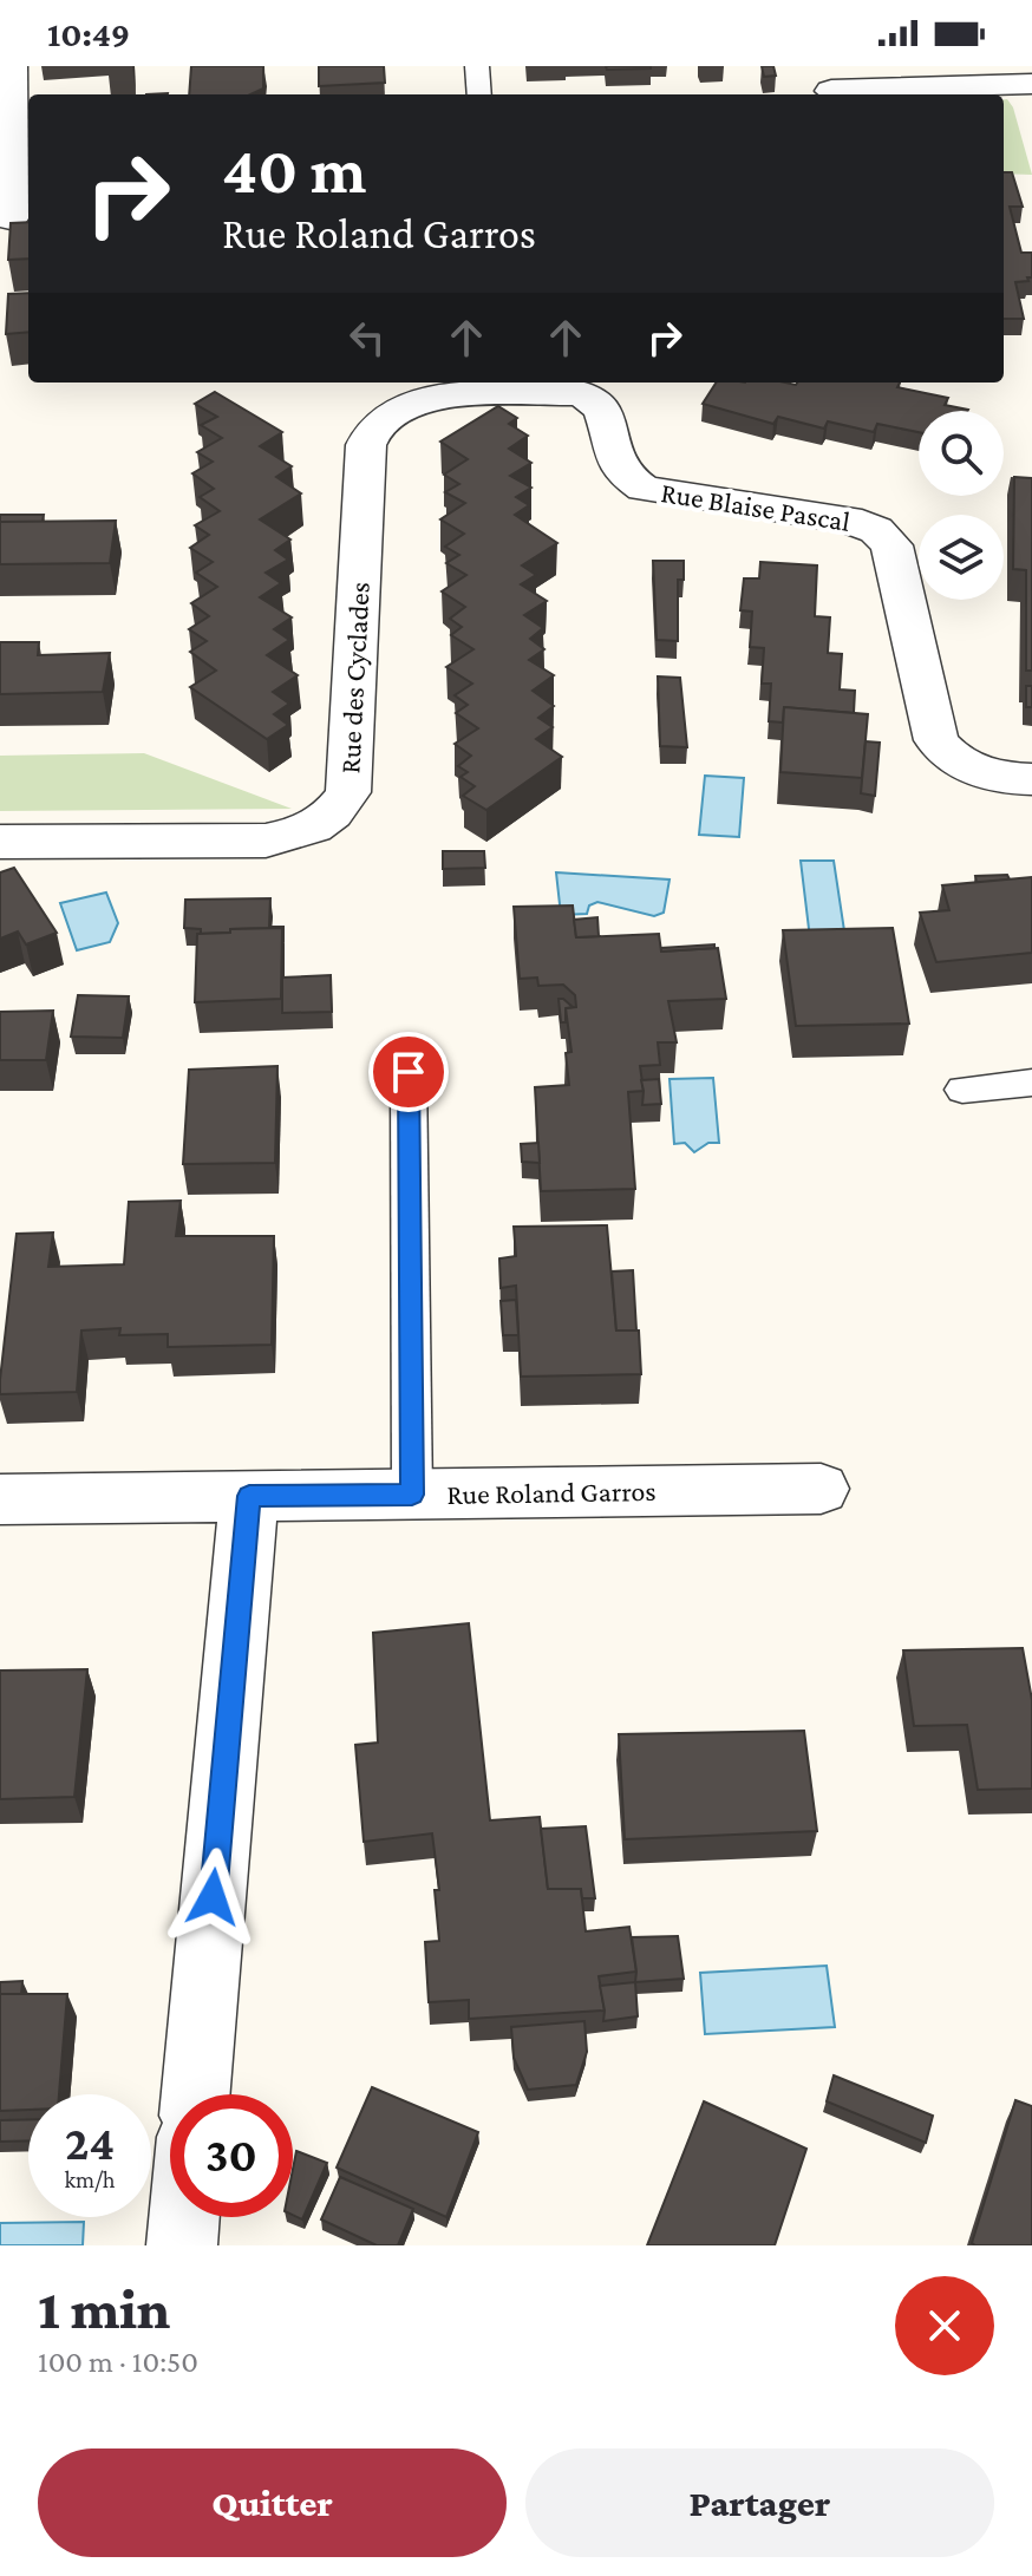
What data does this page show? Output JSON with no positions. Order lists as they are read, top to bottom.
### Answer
{
  "streets": {
    "street": ["Rue Blaise Pascal", "Rue des Cyclades", "Rue Roland Garros"]
  },
  "crossings": [
    ["Rue Blaise Pascal", "Rue des Cyclades"]
  ],
  "page": {
    "status": "10:49",
    "turn": ["40 m", "Rue Roland Garros"],
    "speed": "24 km/h",
    "limit": "30",
    "heading": ["1 min", "100 m · 10:50"],
    "buttons": ["Quitter", "Partager"]
  }
}
